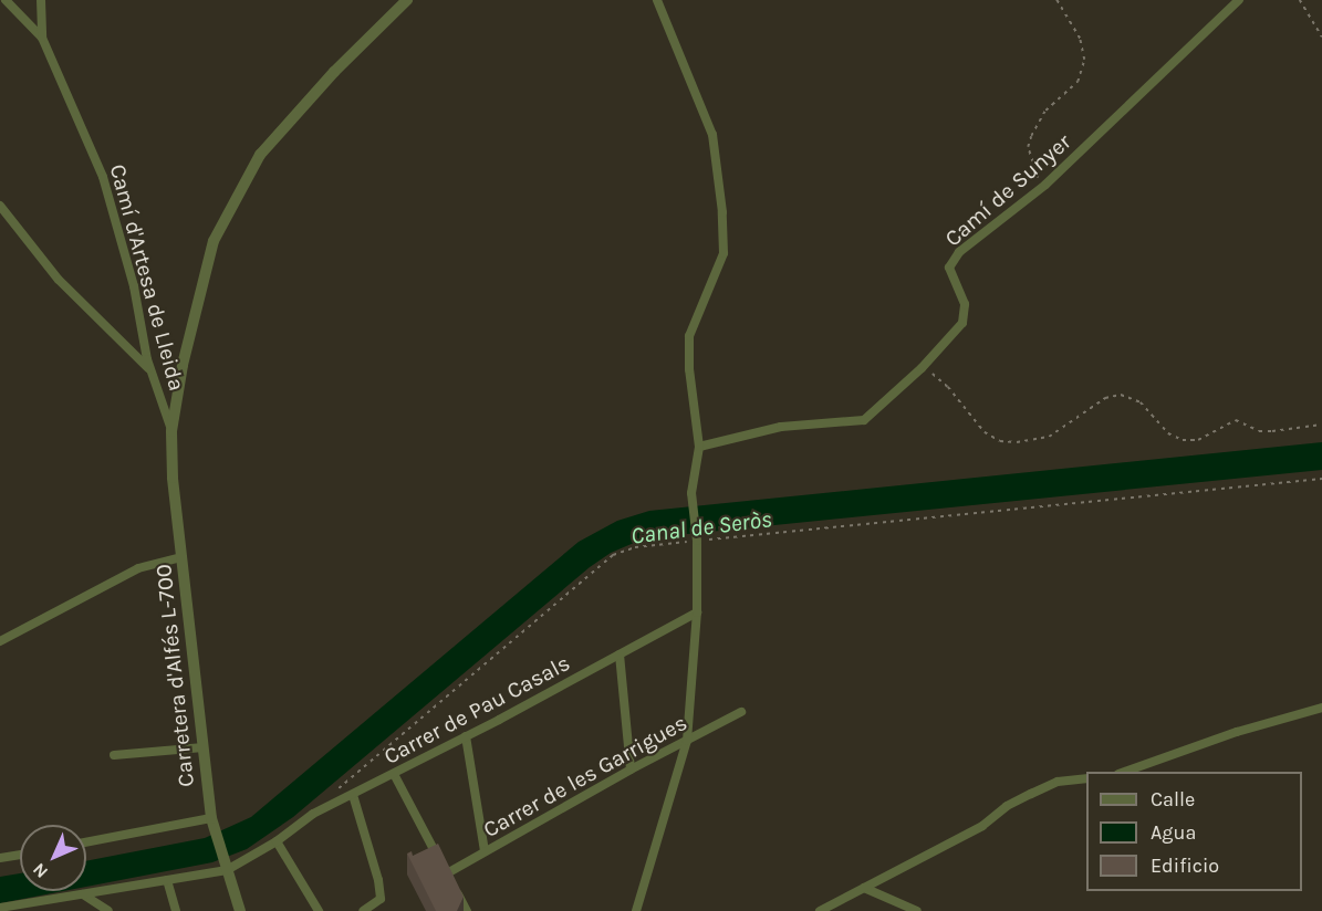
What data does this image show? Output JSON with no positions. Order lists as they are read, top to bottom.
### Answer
{
  "streets": {
    "street": [
      "Camí de Sunyer",
      "Camí d'Artesa de Lleida",
      "Carretera d'Alfés L-700",
      "Carrer de Pau Casals",
      "Carrer de les Garrigues"
    ]
  },
  "crossings": [
    ["Camí d'Artesa de Lleida", "Carretera d'Alfés L-700"],
    ["Carretera d'Alfés L-700", "Carrer de Pau Casals"]
  ],
  "water": ["Canal de Seròs"],
  "legend": ["Calle", "Agua", "Edificio"],
  "north": "bottom left"
}
